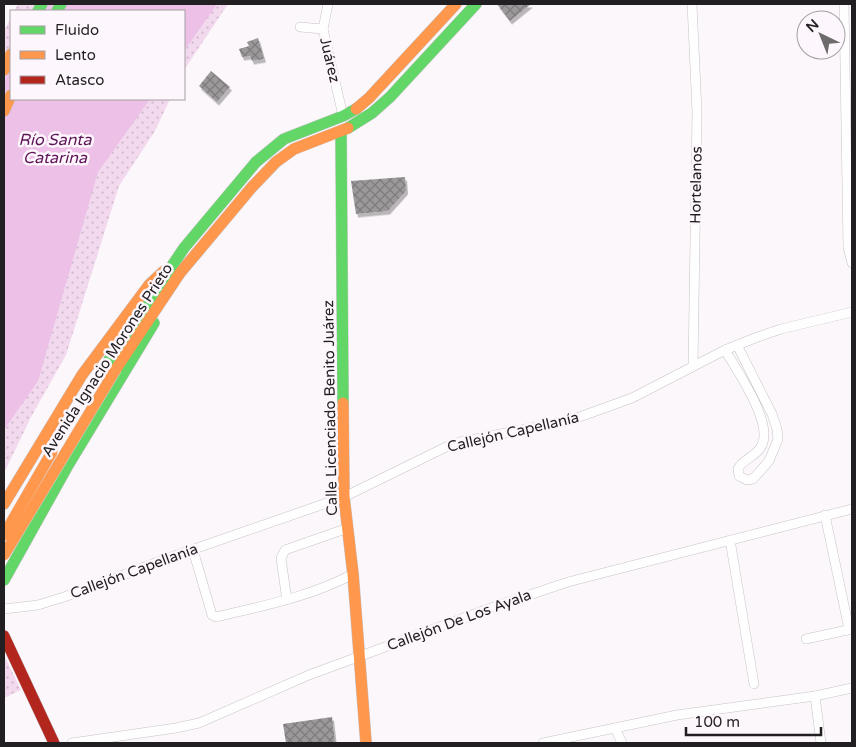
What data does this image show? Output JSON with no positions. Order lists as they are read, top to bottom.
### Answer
{
  "streets": {
    "main road": ["Avenida Ignacio Morones Prieto", "Calle Licenciado Benito Juárez"],
    "street": [
      "Juárez",
      "Hortelanos",
      "Callejón Capellanía",
      "Callejón De Los Ayala"
    ]
  },
  "crossings": [
    ["Juárez", "Avenida Ignacio Morones Prieto"],
    ["Hortelanos", "Callejón Capellanía"],
    ["Avenida Ignacio Morones Prieto", "Calle Licenciado Benito Juárez"],
    ["Calle Licenciado Benito Juárez", "Callejón Capellanía"],
    ["Calle Licenciado Benito Juárez", "Callejón De Los Ayala"]
  ],
  "water": ["Río Santa Catarina"],
  "legend": ["Fluido", "Lento", "Atasco"],
  "scale_bar": "100 m",
  "north": "top left"
}
